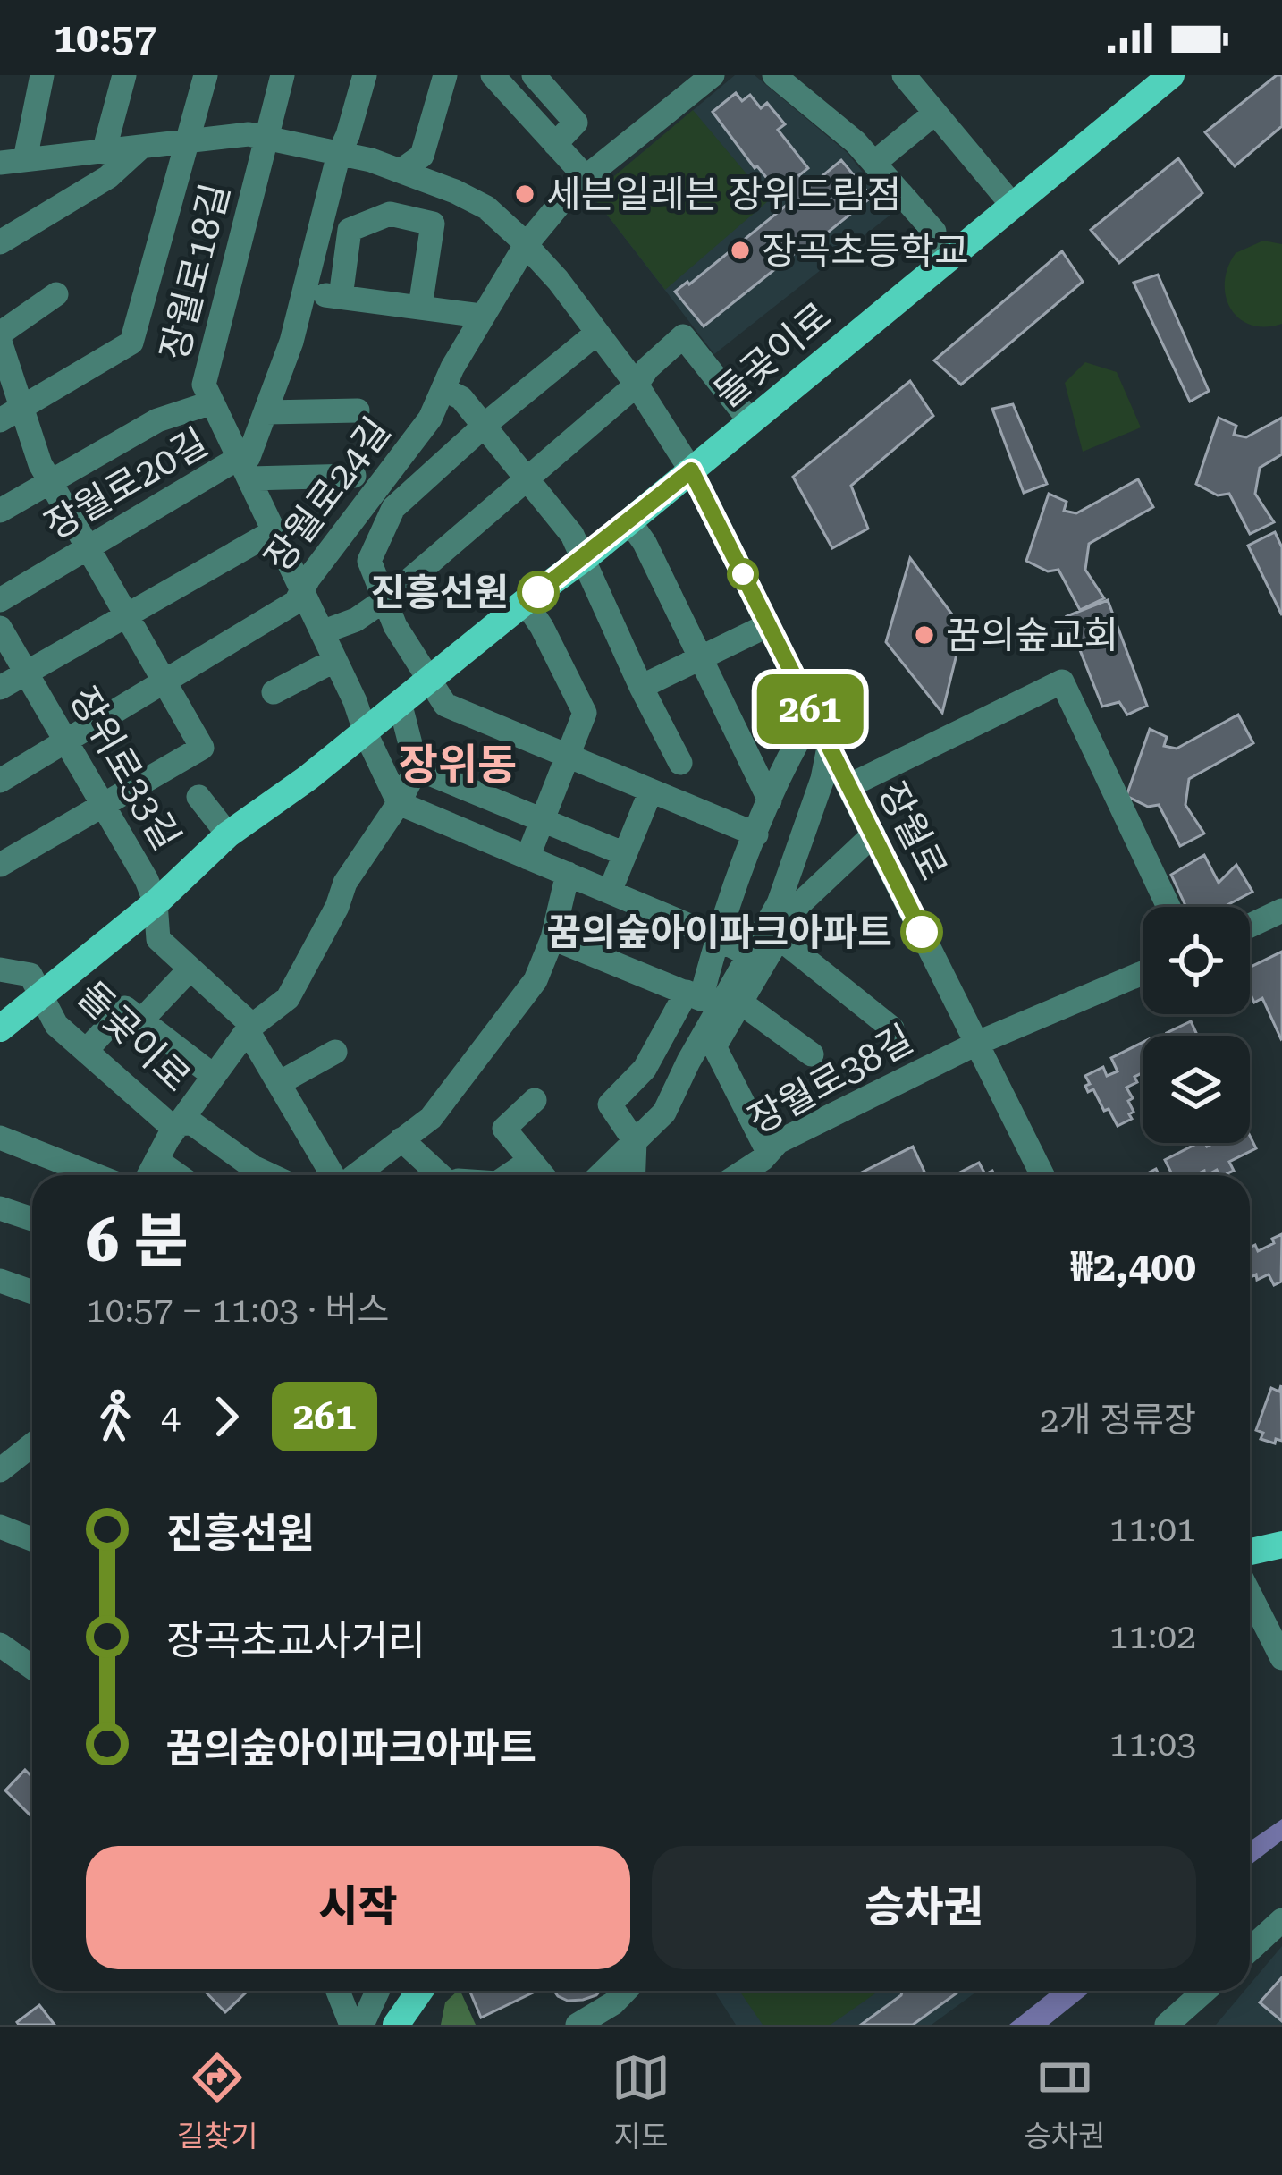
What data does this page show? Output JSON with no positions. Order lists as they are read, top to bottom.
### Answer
{
  "streets": {
    "main road": ["돌곶이로"],
    "street": [
      "장월로18길",
      "장월로20길",
      "장월로24길",
      "장위로33길",
      "장월로",
      "장월로38길"
    ]
  },
  "crossings": [
    ["장월로18길", "돌곶이로"],
    ["장월로18길", "장월로20길"],
    ["장월로18길", "장월로24길"],
    ["장월로18길", "장위로33길"],
    ["장월로18길", "장월로"],
    ["돌곶이로", "장위로33길"],
    ["돌곶이로", "장월로"],
    ["장월로20길", "장월로"],
    ["장월로24길", "장위로33길"],
    ["장월로24길", "장월로"],
    ["장월로", "장월로38길"]
  ],
  "districts": ["장위동"],
  "places": [
    "세븐일레븐 장위드림점",
    "장곡초등학교",
    "진흥선원",
    "꿈의숲교회",
    "꿈의숲아이파크아파트"
  ],
  "lines": ["bus line 261"],
  "page": {
    "status": "10:57",
    "on_map": "261",
    "heading": ["6 분", "10:57 – 11:03 · 버스", "₩2,400"],
    "legs": ["4", "261", "2개 정류장"],
    "list": [
      {
        "name": "진흥선원",
        "value": "11:01"
      },
      {
        "name": "장곡초교사거리",
        "value": "11:02"
      },
      {
        "name": "꿈의숲아이파크아파트",
        "value": "11:03"
      }
    ],
    "buttons": ["시작", "승차권"],
    "tabs": ["길찾기", "지도", "승차권"]
  }
}
